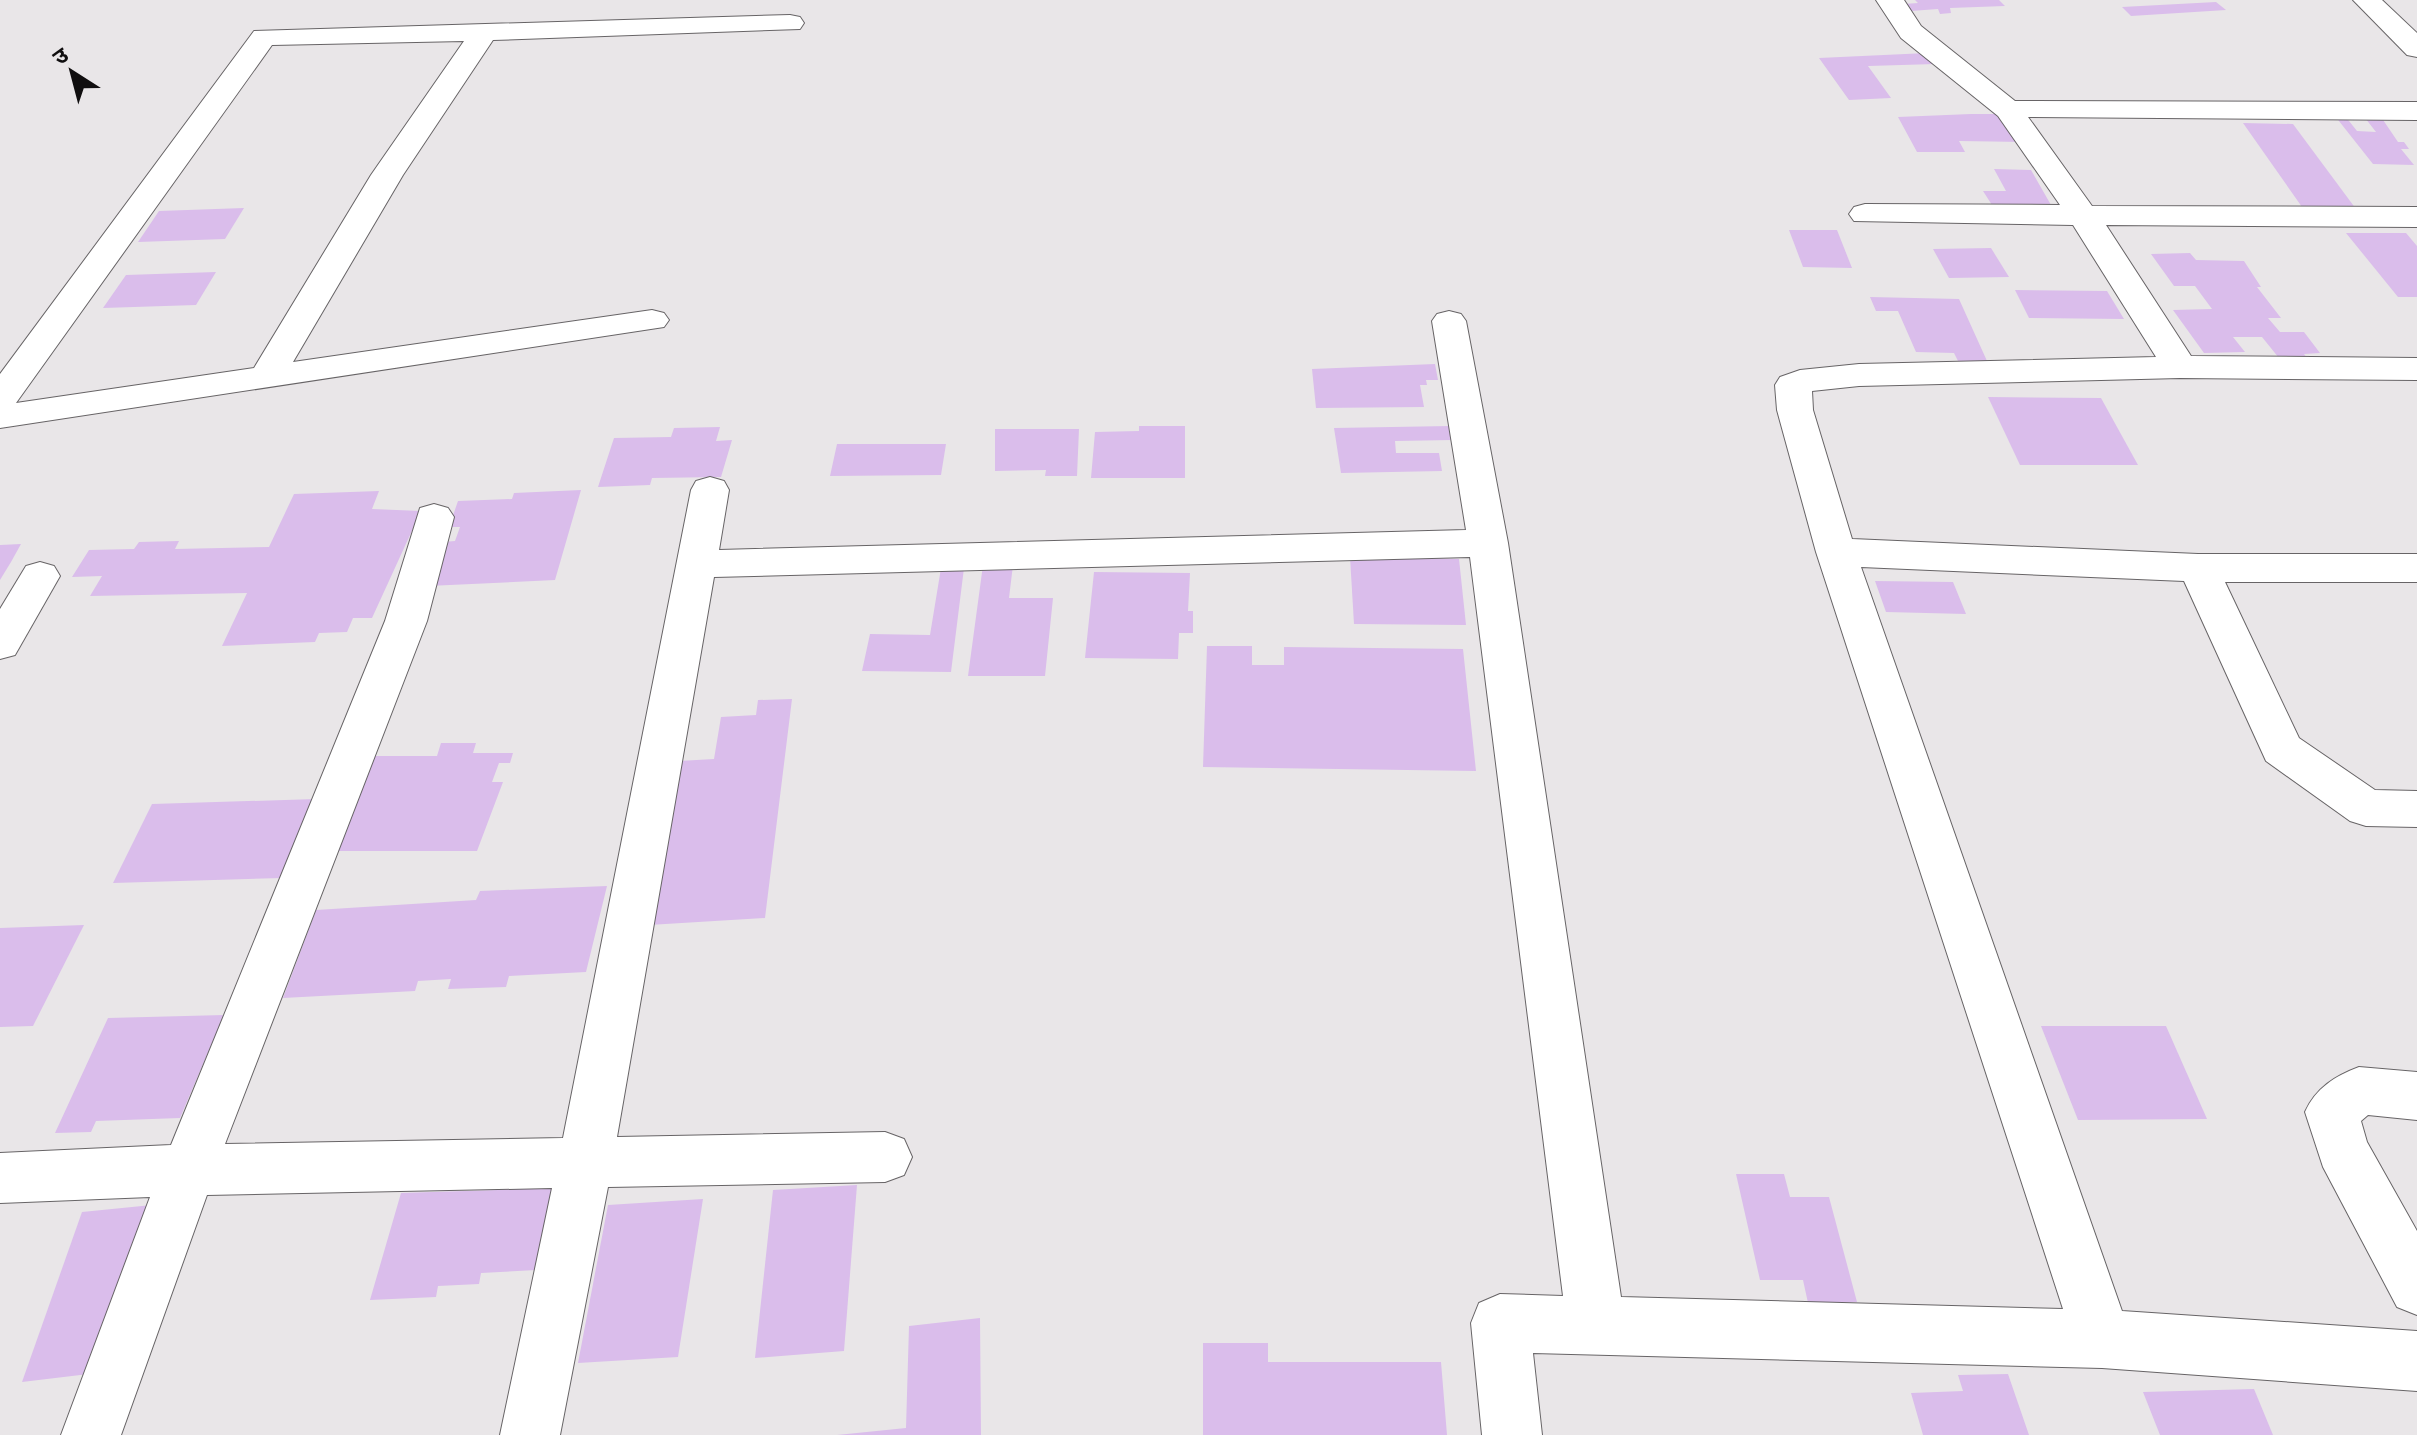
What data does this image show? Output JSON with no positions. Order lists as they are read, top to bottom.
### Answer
{
  "north": "top left"
}
